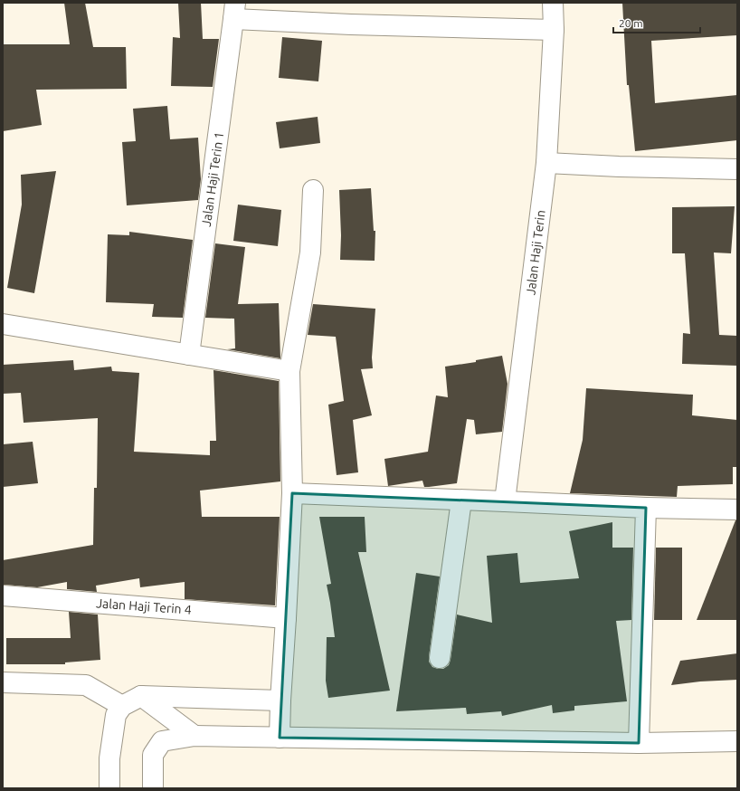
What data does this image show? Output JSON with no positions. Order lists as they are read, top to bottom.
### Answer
{
  "streets": {
    "street": ["Jalan Haji Terin 1", "Jalan Haji Terin", "Jalan Haji Terin 4"]
  },
  "scale_bar": "20 m"
}
